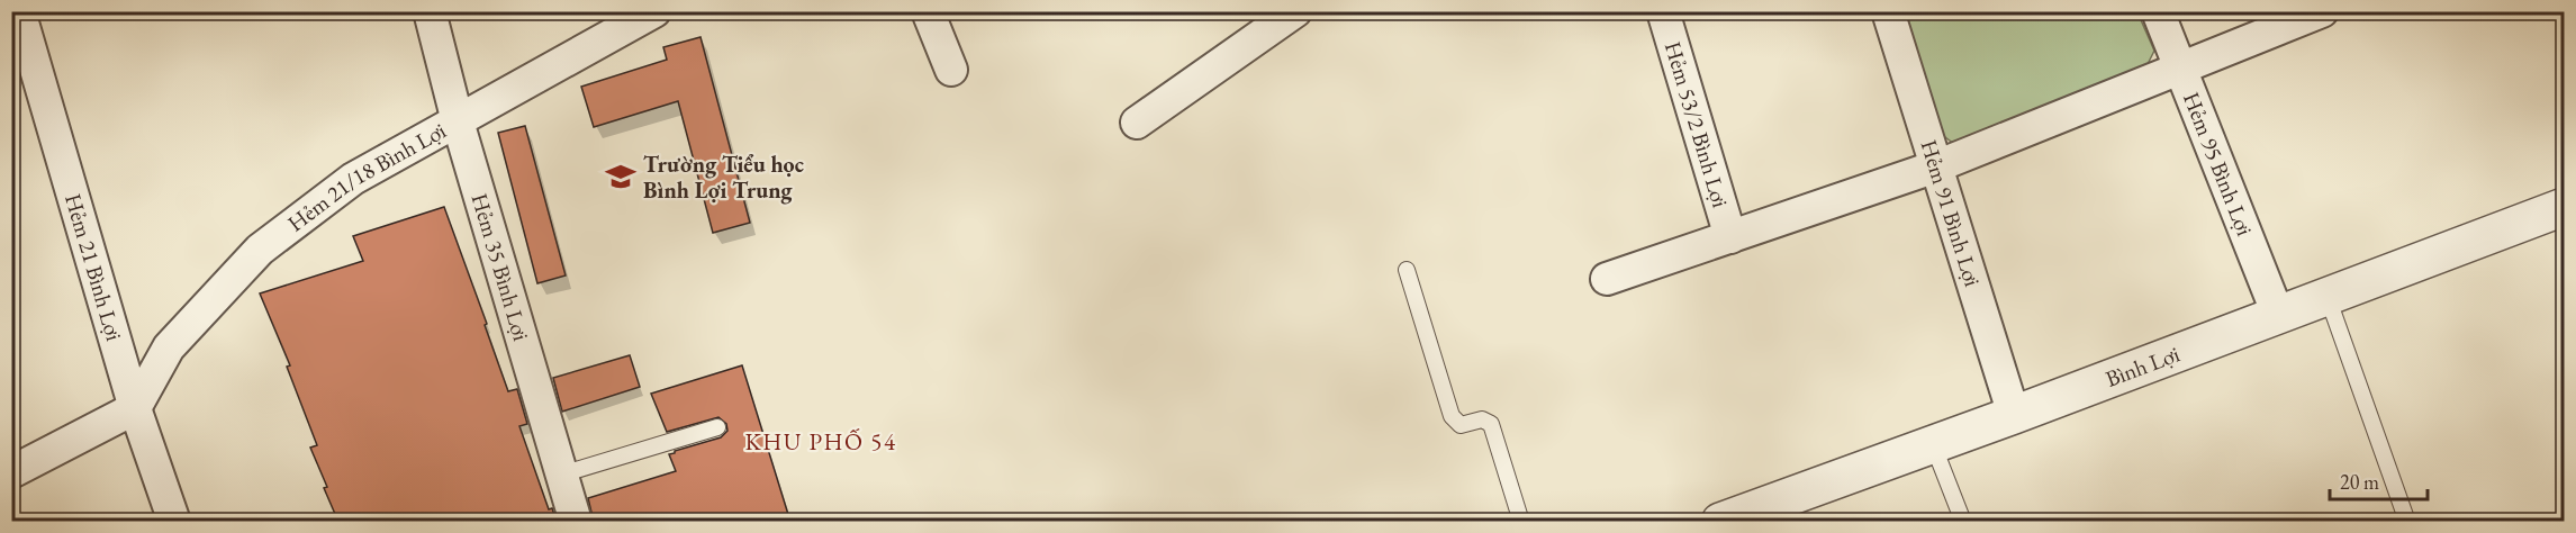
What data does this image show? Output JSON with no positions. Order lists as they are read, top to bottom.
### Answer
{
  "streets": {
    "street": [
      "Hẻm 53/2 Bình Lợi",
      "Hẻm 95 Bình Lợi",
      "Hẻm 21/18 Bình Lợi",
      "Hẻm 91 Bình Lợi",
      "Hẻm 35 Bình Lợi",
      "Hẻm 21 Bình Lợi",
      "Bình Lợi"
    ]
  },
  "crossings": [
    ["Hẻm 53/2 Bình Lợi", "Hẻm 95 Bình Lợi"],
    ["Hẻm 53/2 Bình Lợi", "Hẻm 91 Bình Lợi"],
    ["Hẻm 95 Bình Lợi", "Bình Lợi"],
    ["Hẻm 21/18 Bình Lợi", "Hẻm 35 Bình Lợi"],
    ["Hẻm 21/18 Bình Lợi", "Hẻm 21 Bình Lợi"],
    ["Hẻm 91 Bình Lợi", "Bình Lợi"]
  ],
  "districts": ["KHU PHỐ 54"],
  "places": {
    "school or university": ["Trường Tiểu học Bình Lợi Trung"]
  },
  "scale_bar": "20 m"
}
